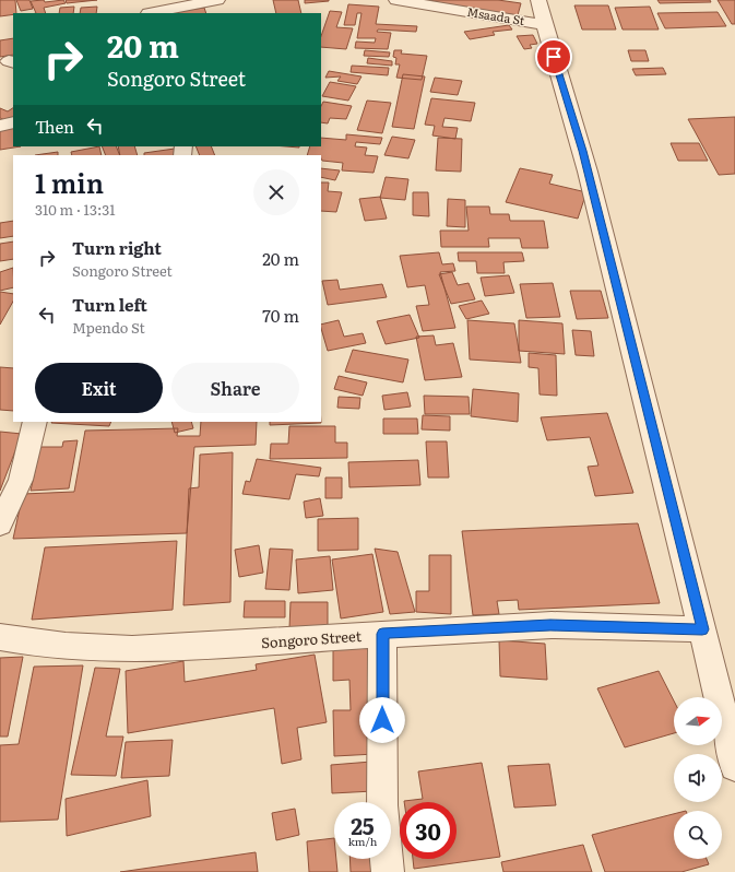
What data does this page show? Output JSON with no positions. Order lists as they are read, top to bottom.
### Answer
{
  "streets": {
    "street": ["Msaada St", "Songoro Street"]
  },
  "north": "right",
  "page": {
    "turn": ["20 m", "Songoro Street"],
    "then": "Then",
    "heading": ["1 min", "310 m · 13:31"],
    "list": [
      {
        "name": "Turn right",
        "note": "Songoro Street",
        "value": "20 m"
      },
      {
        "name": "Turn left",
        "note": "Mpendo St",
        "value": "70 m"
      }
    ],
    "buttons": ["Exit", "Share"],
    "speed": "25 km/h",
    "limit": "30"
  }
}
